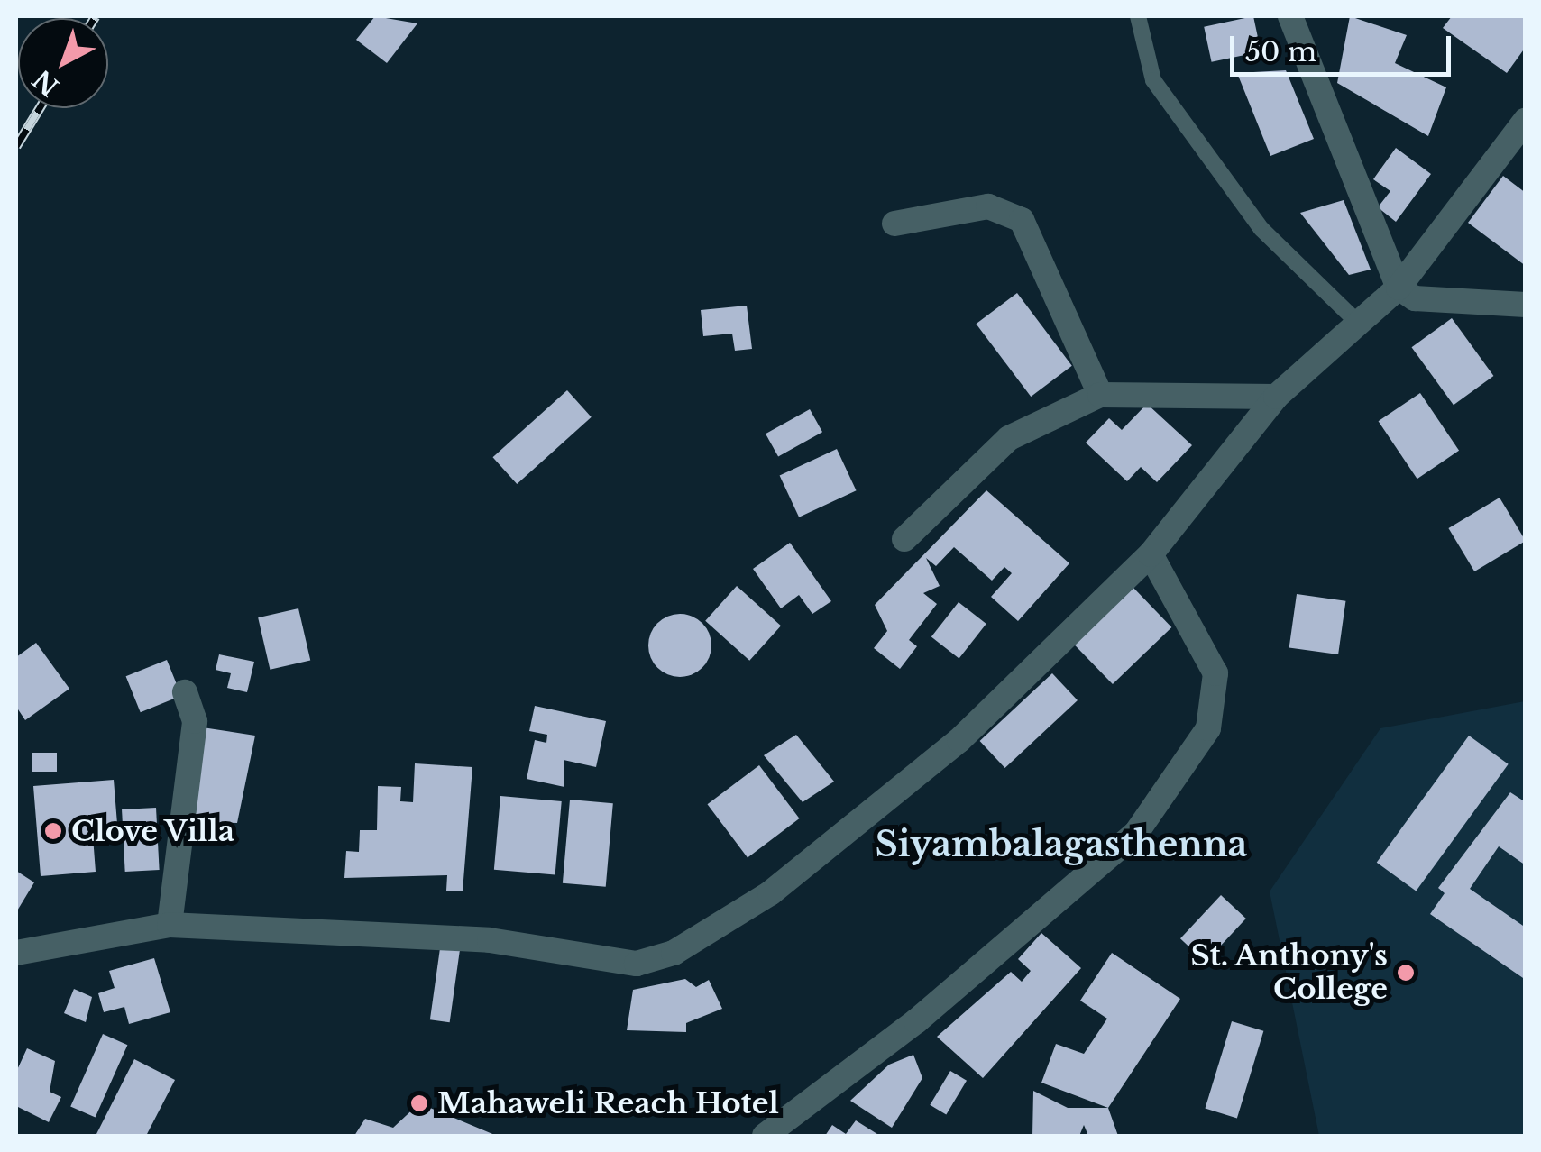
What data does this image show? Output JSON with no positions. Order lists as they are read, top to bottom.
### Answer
{
  "districts": ["Siyambalagasthenna"],
  "places": ["Clove Villa", "St. Anthony's College", "Mahaweli Reach Hotel"],
  "scale_bar": "50 m",
  "north": "bottom left"
}
